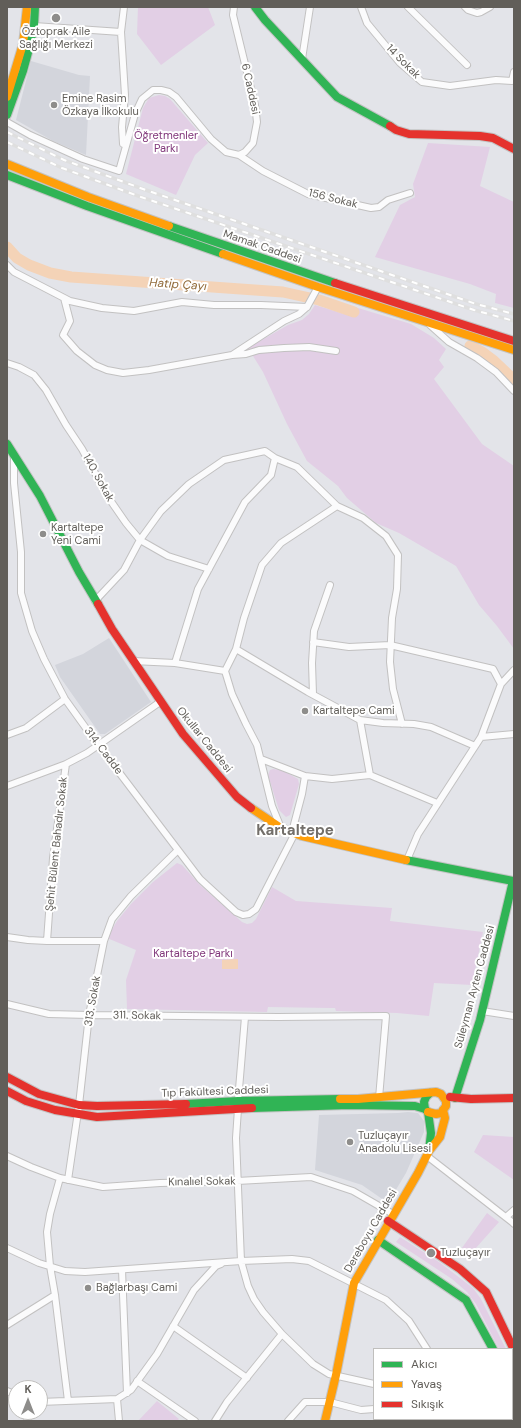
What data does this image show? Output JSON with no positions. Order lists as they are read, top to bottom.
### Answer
{
  "streets": {
    "main road": [
      "Mamak Caddesi",
      "Okullar Caddesi",
      "Süleyman Ayten Caddesi",
      "Tıp Fakültesi Caddesi",
      "Dereboyu Caddesi"
    ],
    "street": [
      "14 Sokak",
      "6 Caddesi",
      "156 Sokak",
      "140. Sokak",
      "314. Cadde",
      "Şehit Bülent Bahadır Sokak",
      "313. Sokak",
      "311. Sokak",
      "Kınalıel Sokak"
    ]
  },
  "crossings": [
    ["6 Caddesi", "156 Sokak"],
    ["Okullar Caddesi", "314. Cadde"],
    ["Okullar Caddesi", "Şehit Bülent Bahadır Sokak"],
    ["Okullar Caddesi", "Süleyman Ayten Caddesi"],
    ["314. Cadde", "Şehit Bülent Bahadır Sokak"],
    ["314. Cadde", "313. Sokak"],
    ["313. Sokak", "311. Sokak"],
    ["313. Sokak", "Tıp Fakültesi Caddesi"],
    ["313. Sokak", "Kınalıel Sokak"],
    ["311. Sokak", "Tıp Fakültesi Caddesi"],
    ["Kınalıel Sokak", "Dereboyu Caddesi"]
  ],
  "districts": ["Kartaltepe"],
  "water": ["Hatip Çayı"],
  "parks": ["Öğretmenler Parkı", "Kartaltepe Parkı"],
  "places": [
    "Öztoprak Aile Sağlığı Merkezi",
    "Emine Rasim Özkaya İlkokulu",
    "Kartaltepe Yeni Cami",
    "Kartaltepe Cami",
    "Tuzluçayır Anadolu Lisesi",
    "Tuzluçayır",
    "Bağlarbaşı Cami"
  ],
  "legend": ["Akıcı", "Yavaş", "Sıkışık"],
  "north": "top"
}
